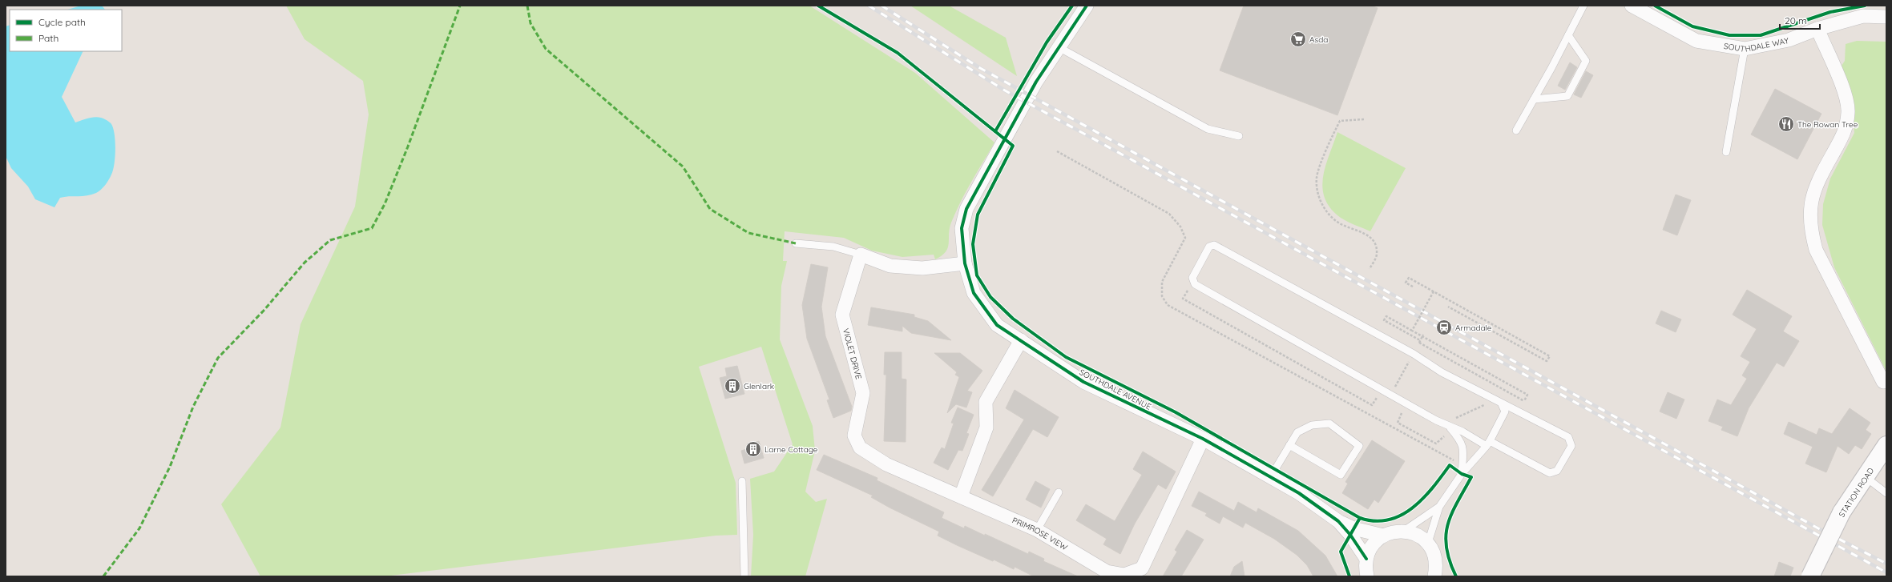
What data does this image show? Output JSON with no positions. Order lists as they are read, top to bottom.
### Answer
{
  "streets": {
    "main road": ["STATION ROAD"],
    "street": [
      "SOUTHDALE WAY",
      "VIOLET DRIVE",
      "SOUTHDALE AVENUE",
      "PRIMROSE VIEW"
    ]
  },
  "crossings": [
    ["VIOLET DRIVE", "PRIMROSE VIEW"],
    ["SOUTHDALE AVENUE", "PRIMROSE VIEW"]
  ],
  "places": {
    "supermarket": ["Asda"],
    "restaurant": ["The Rowan Tree"],
    "station": ["Armadale"],
    "building": ["Glenlark", "Larne Cottage"]
  },
  "legend": ["Cycle path", "Path"],
  "scale_bar": "20 m"
}
